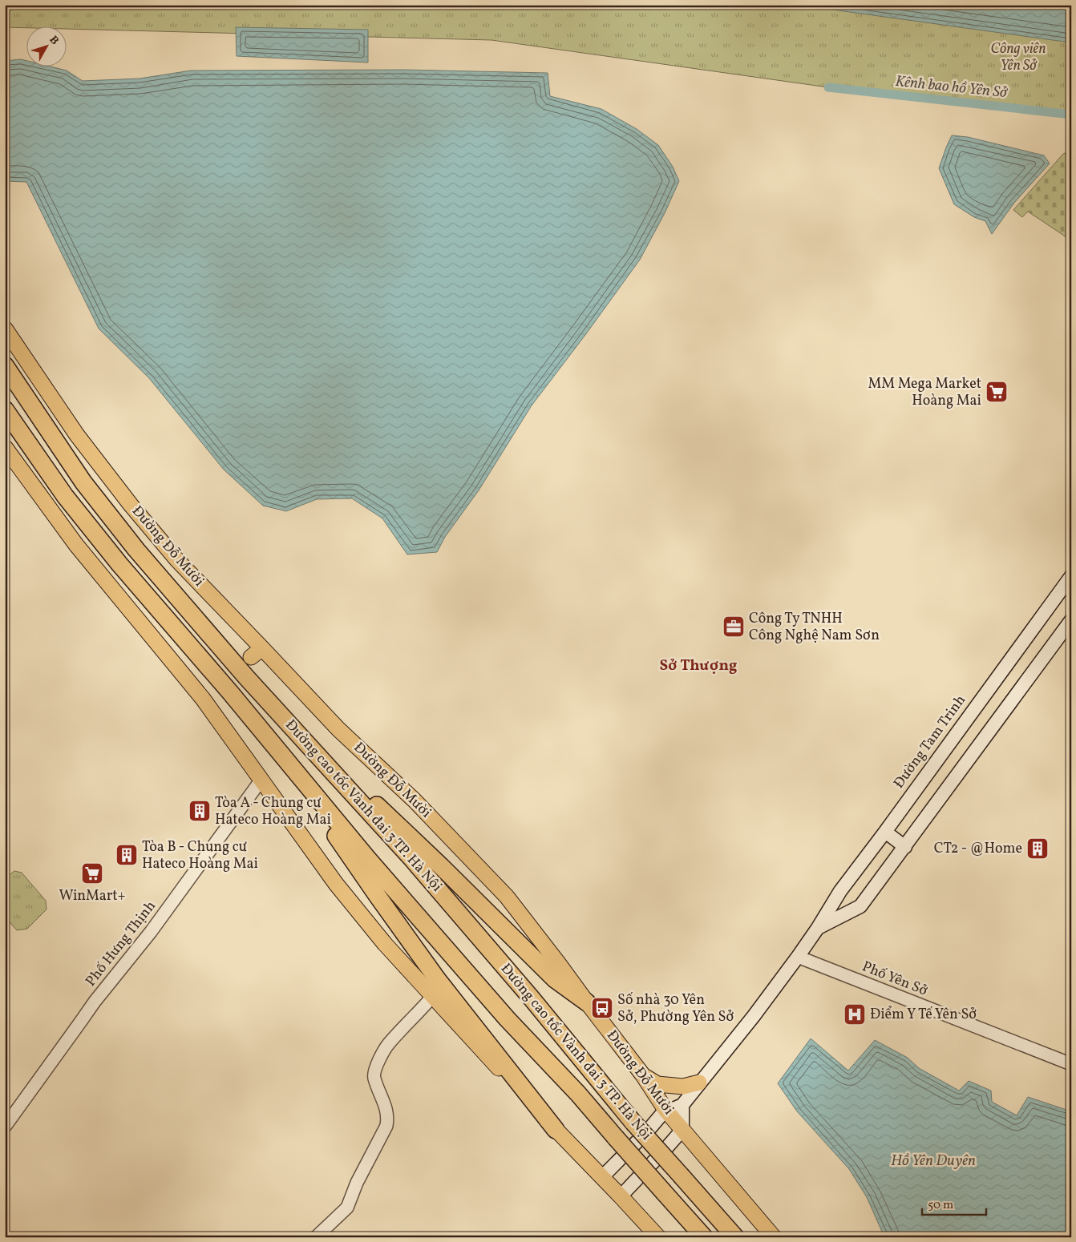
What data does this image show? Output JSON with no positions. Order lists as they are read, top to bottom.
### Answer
{
  "streets": {
    "highway": ["Đường cao tốc Vành đai 3 TP. Hà Nội"],
    "main road": ["Đường Đỗ Mười", "Đường Tam Trinh"],
    "street": ["Phố Hưng Thịnh", "Phố Yên Sở"]
  },
  "crossings": [
    ["Đường Tam Trinh", "Phố Yên Sở"]
  ],
  "districts": ["Sở Thượng"],
  "water": ["Kênh bao hồ Yên Sở", "Hồ Yên Duyên"],
  "parks": ["Công viên Yên Sở"],
  "places": {
    "supermarket": ["MM Mega Market Hoàng Mai", "WinMart+"],
    "office": ["Công Ty TNHH Công Nghệ Nam Sơn"],
    "building": ["Tòa A - Chung cư Hateco Hoàng Mai", "CT2 - @Home", "Tòa B - Chung cư Hateco Hoàng Mai"],
    "bus stop": ["Số nhà 30 Yên Sở, Phường Yên Sở"],
    "hospital": ["Điểm Y Tế Yên Sở"]
  },
  "scale_bar": "50 m",
  "north": "top right"
}
